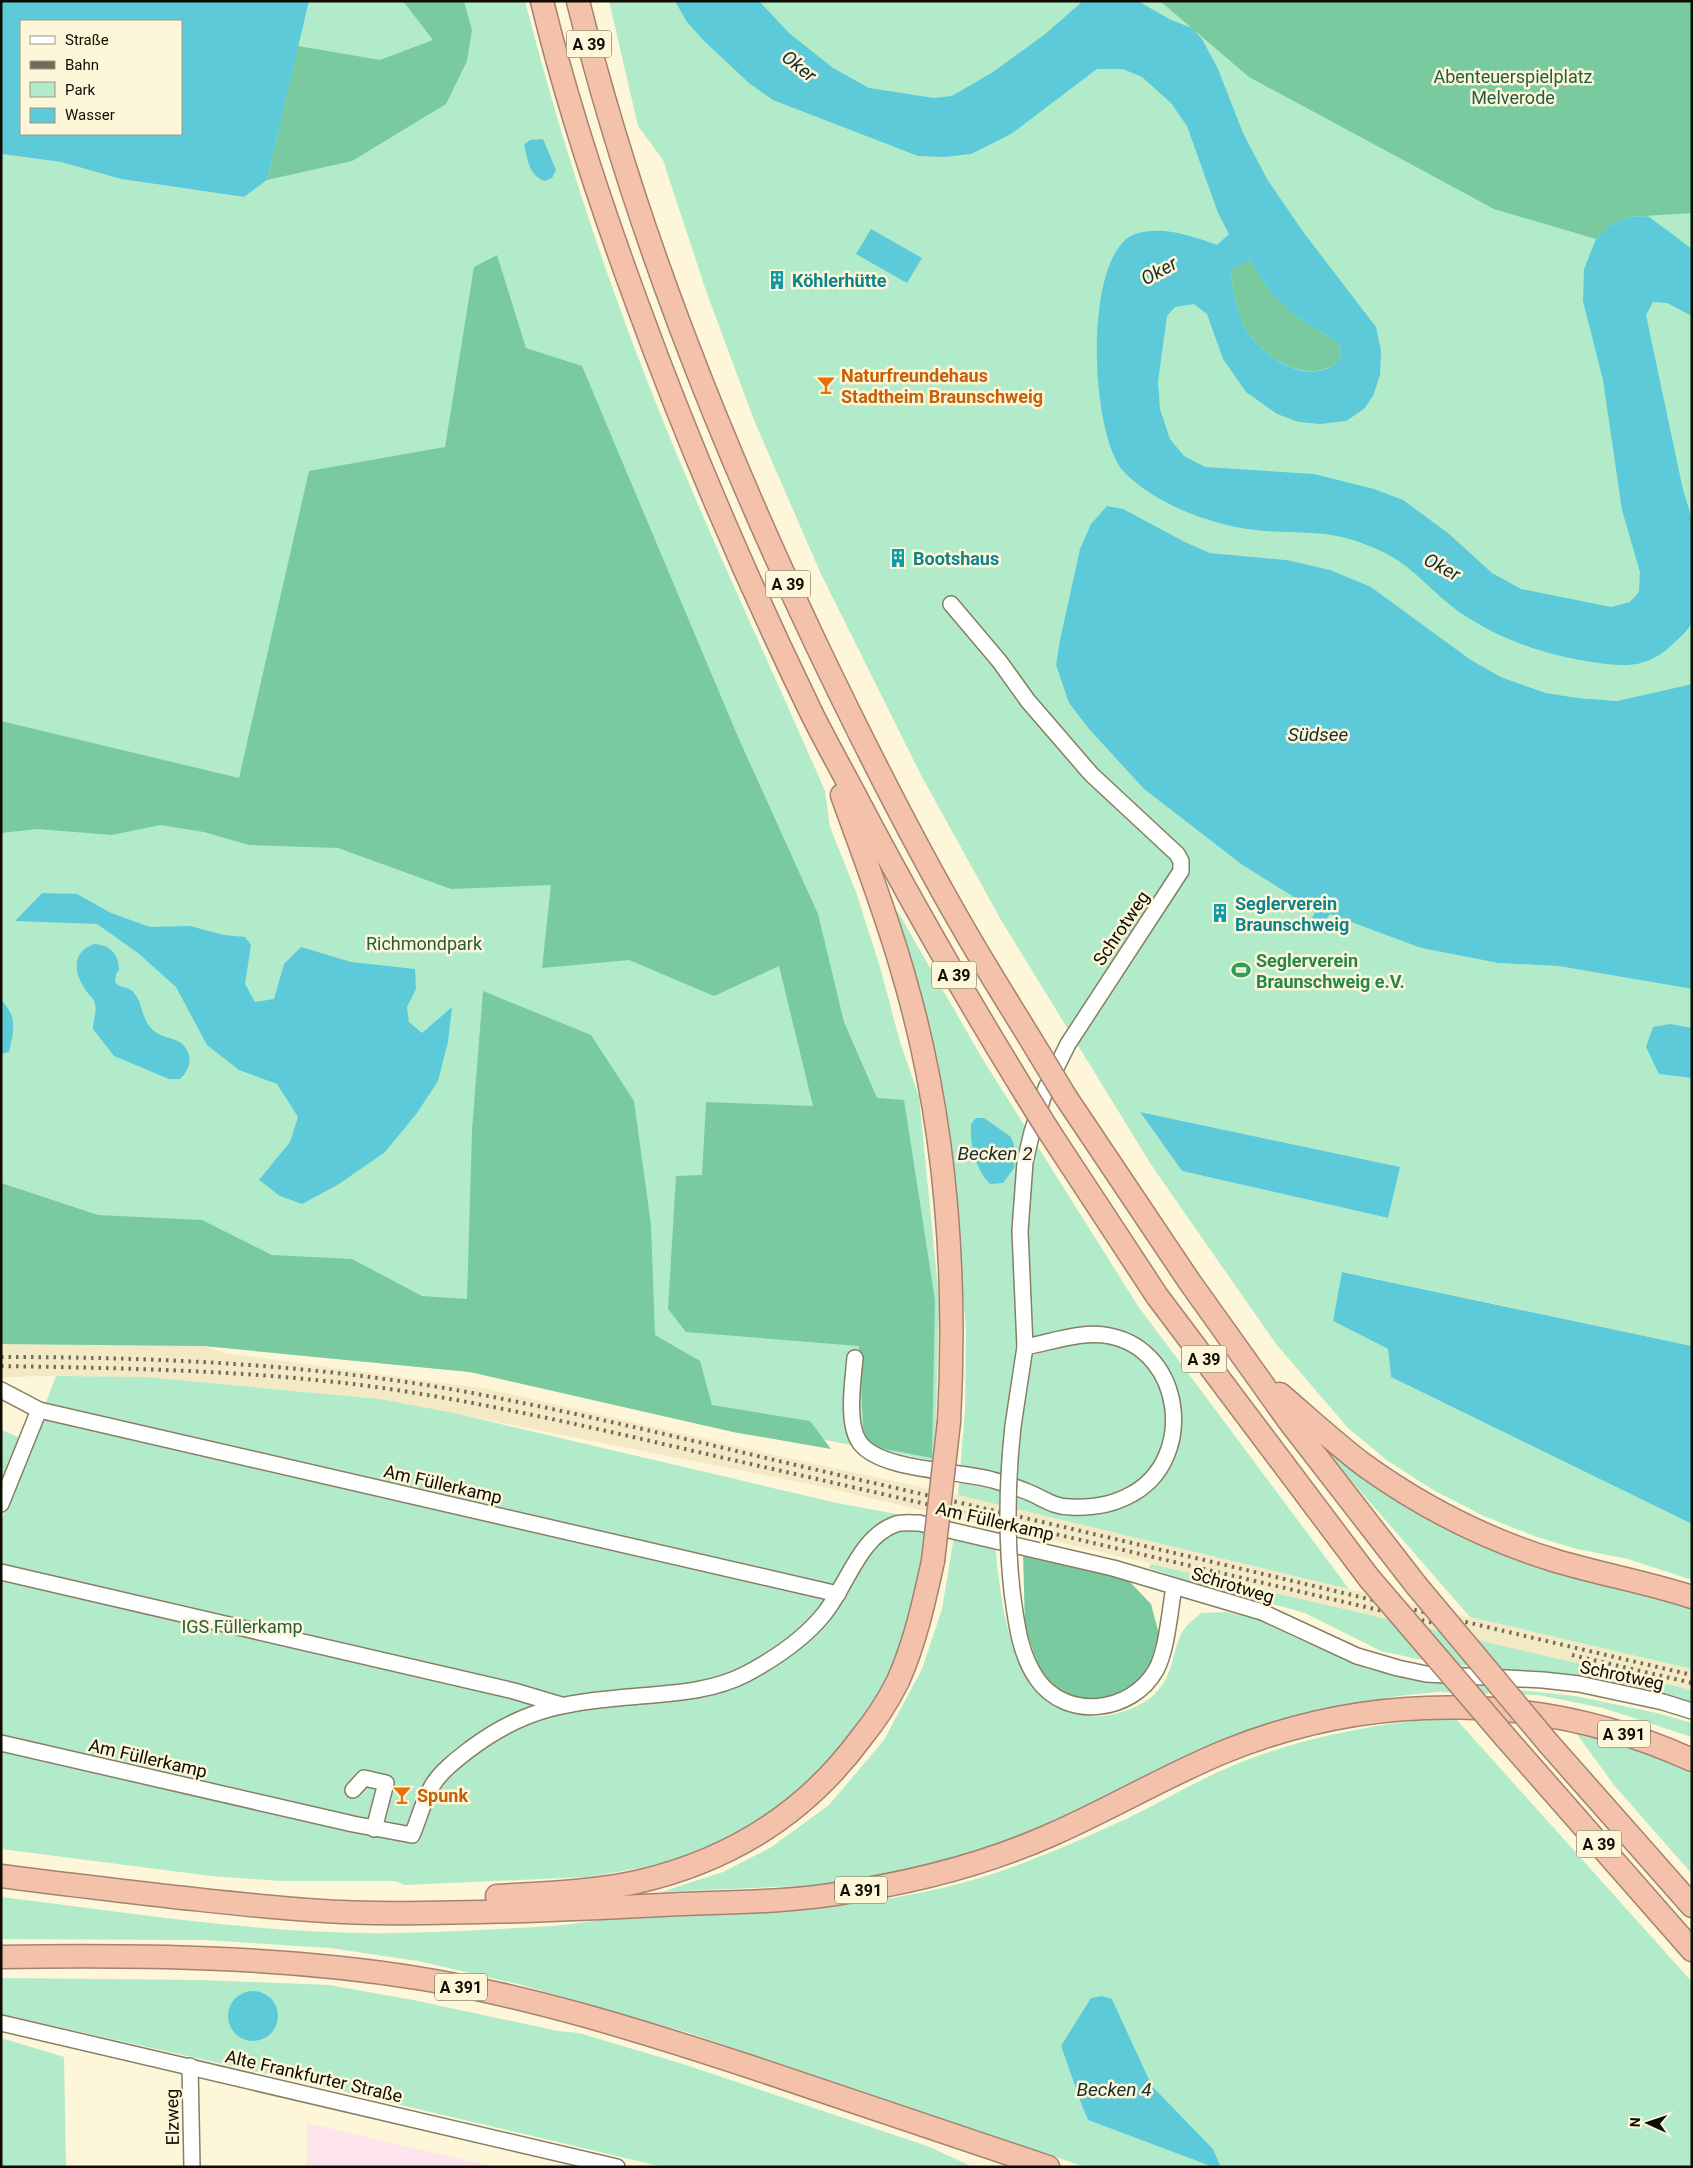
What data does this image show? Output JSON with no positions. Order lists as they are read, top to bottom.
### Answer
{
  "streets": {
    "highway": ["A 39", "A 391"],
    "street": [
      "Schrotweg",
      "Am Füllerkamp",
      "Alte Frankfurter Straße",
      "Elzweg"
    ]
  },
  "crossings": [
    ["Schrotweg", "Am Füllerkamp"],
    ["Alte Frankfurter Straße", "Elzweg"]
  ],
  "water": [
    "Oker",
    "Südsee",
    "Becken 2",
    "Becken 4"
  ],
  "parks": ["Abenteuerspielplatz Melverode", "Richmondpark", "IGS Füllerkamp"],
  "places": {
    "building": ["Köhlerhütte", "Bootshaus", "Seglerverein Braunschweig"],
    "bar": ["Naturfreundehaus Stadtheim Braunschweig", "Spunk"],
    "sports": ["Seglerverein Braunschweig e.V."]
  },
  "legend": [
    "Straße",
    "Bahn",
    "Park",
    "Wasser"
  ],
  "north": "left"
}
